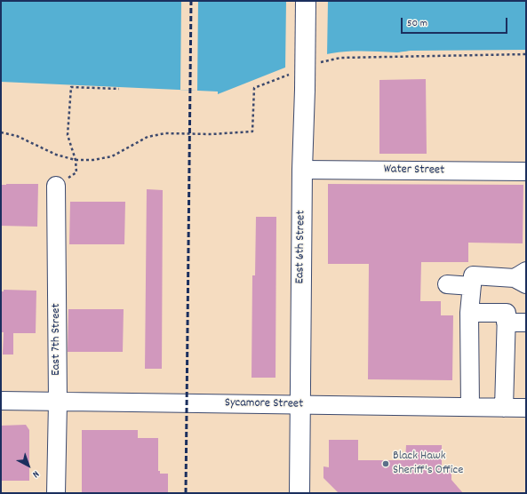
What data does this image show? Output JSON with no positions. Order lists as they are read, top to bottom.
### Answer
{
  "streets": {
    "main road": ["East 6th Street"],
    "street": ["Water Street", "East 7th Street", "Sycamore Street"]
  },
  "crossings": [
    ["Water Street", "East 6th Street"],
    ["East 6th Street", "Sycamore Street"],
    ["East 7th Street", "Sycamore Street"]
  ],
  "places": ["Black Hawk Sheriff's Office"],
  "scale_bar": "50 m",
  "north": "bottom right"
}
